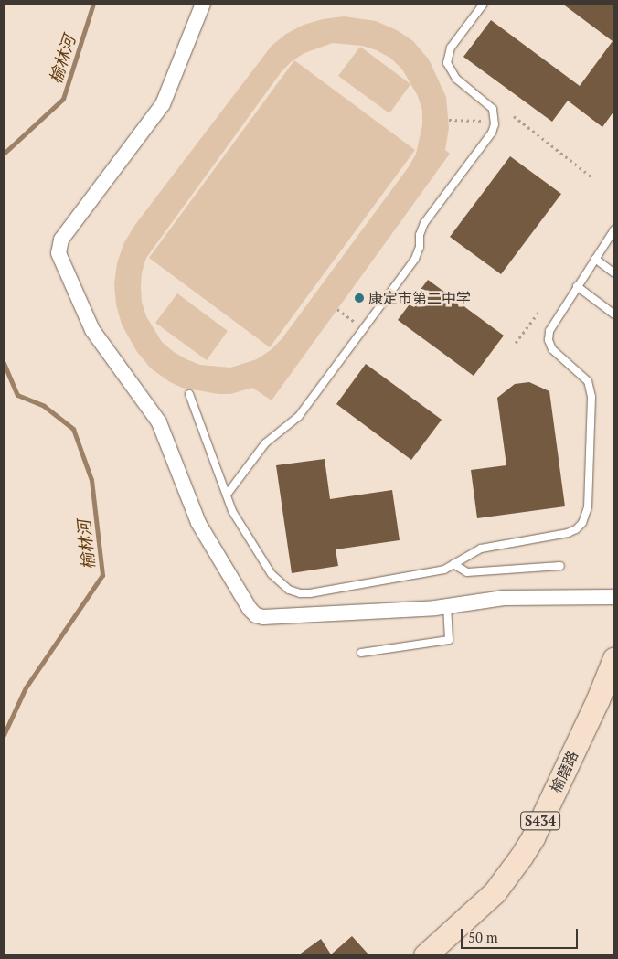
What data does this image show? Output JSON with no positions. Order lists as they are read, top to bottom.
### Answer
{
  "streets": {
    "main road": ["榆磨路", "S434"]
  },
  "water": ["榆林河"],
  "places": ["康定市第二中学"],
  "scale_bar": "50 m"
}
